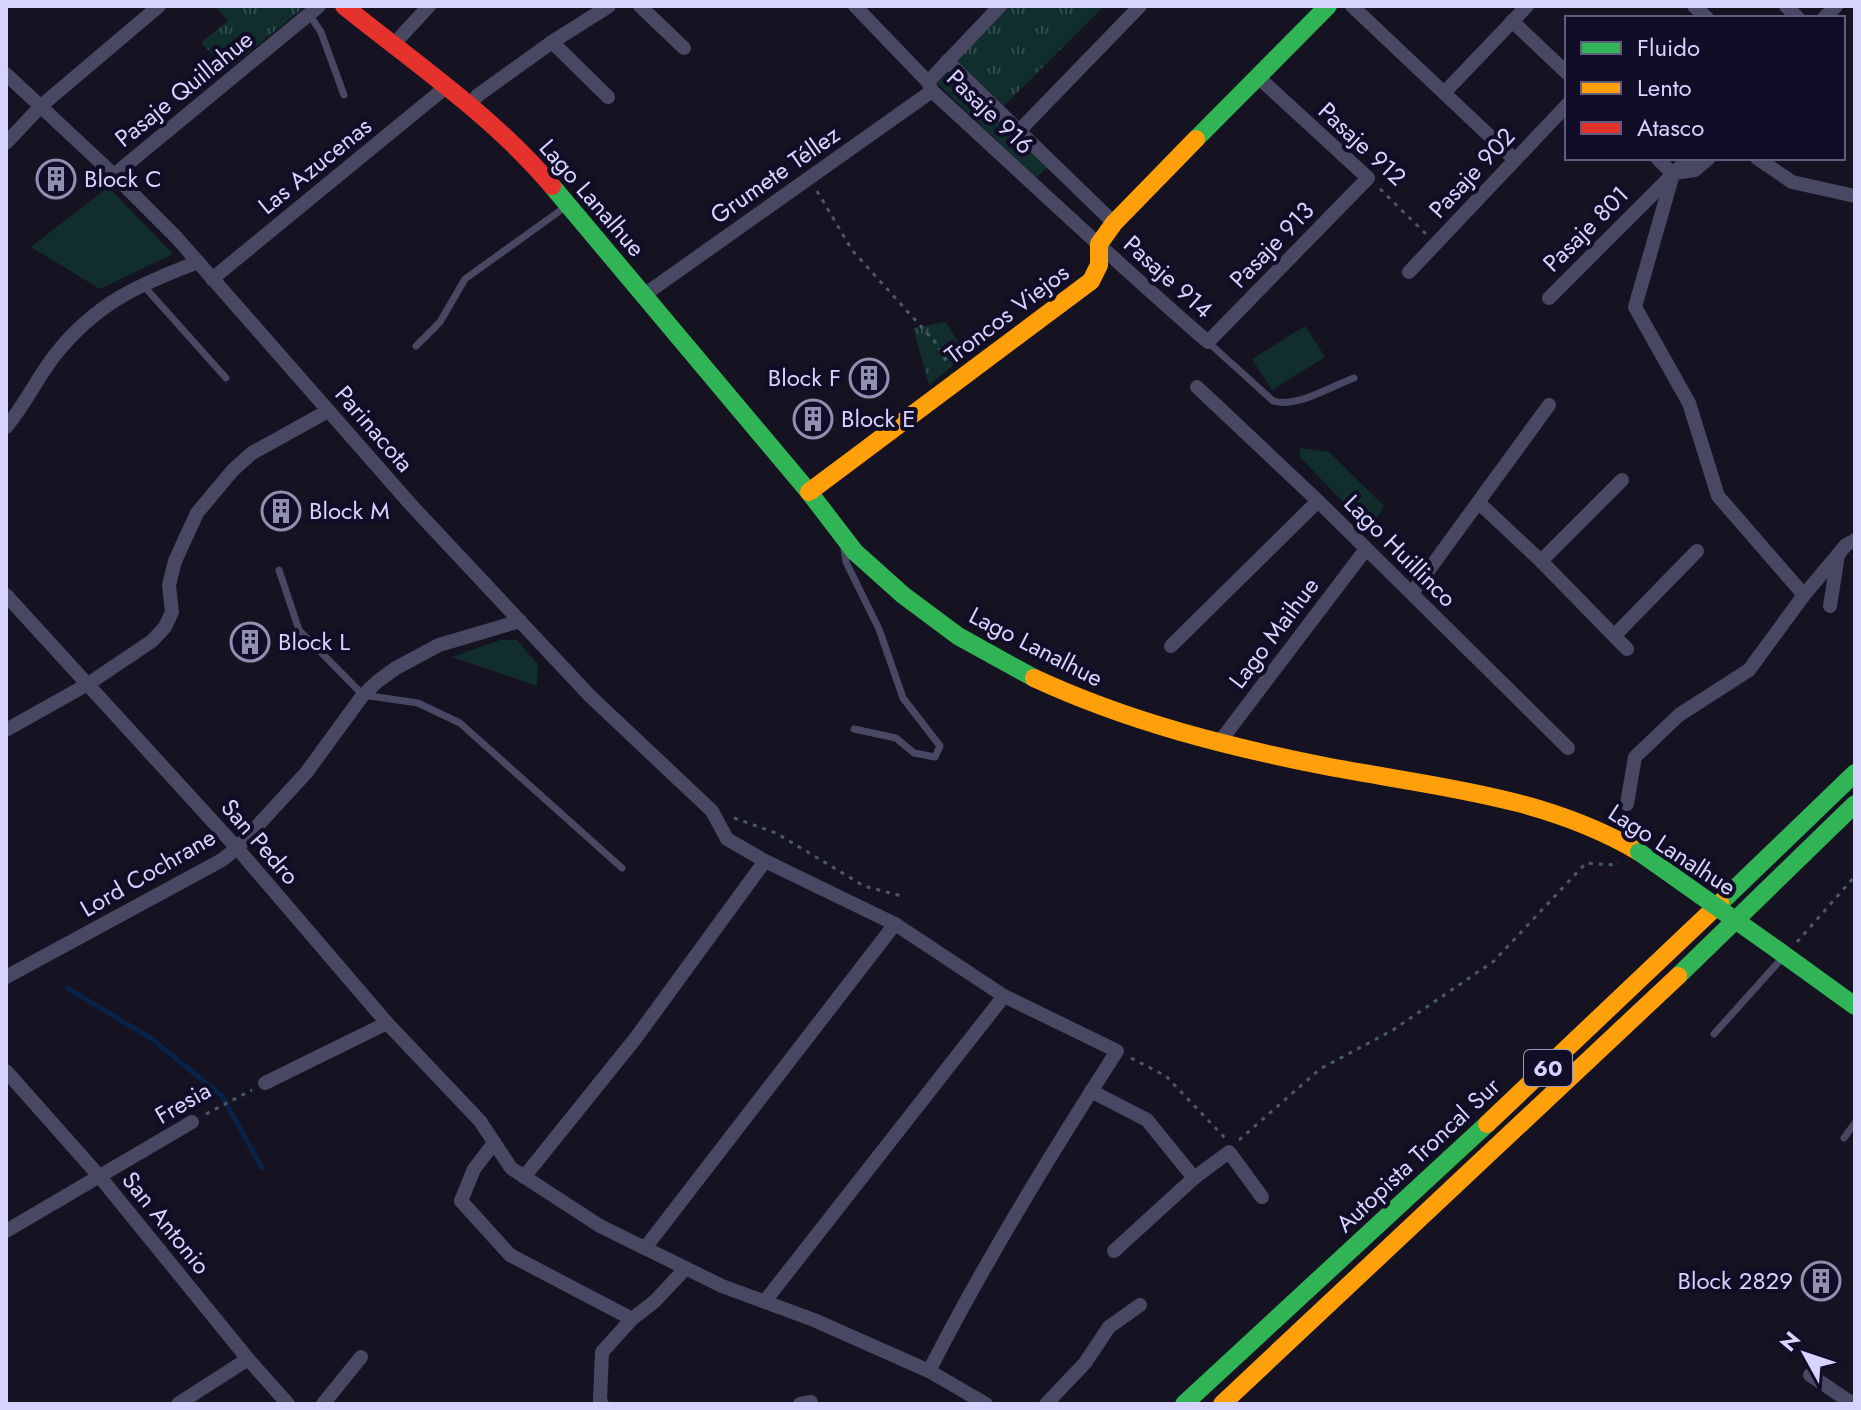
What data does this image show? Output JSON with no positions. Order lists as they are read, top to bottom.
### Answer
{
  "streets": {
    "main road": [
      "Lago Lanalhue",
      "Troncos Viejos",
      "60",
      "Autopista Troncal Sur"
    ],
    "street": [
      "Pasaje Quillahue",
      "Pasaje 916",
      "Pasaje 912",
      "Las Azucenas",
      "Pasaje 902",
      "Grumete Téllez",
      "Pasaje 801",
      "Pasaje 913",
      "Pasaje 914",
      "Parinacota",
      "Lago Huillinco",
      "Lago Maihue",
      "San Pedro",
      "Lord Cochrane",
      "Fresia",
      "San Antonio"
    ]
  },
  "crossings": [
    ["Pasaje Quillahue", "Parinacota"],
    ["Pasaje 916", "Grumete Téllez"],
    ["Pasaje 916", "Pasaje 914"],
    ["Pasaje 916", "Troncos Viejos"],
    ["Pasaje 912", "Pasaje 902"],
    ["Pasaje 912", "Pasaje 913"],
    ["Pasaje 912", "Troncos Viejos"],
    ["Las Azucenas", "Lago Lanalhue"],
    ["Las Azucenas", "Parinacota"],
    ["Grumete Téllez", "Lago Lanalhue"],
    ["Lago Lanalhue", "Troncos Viejos"],
    ["Lago Lanalhue", "Lago Maihue"],
    ["Pasaje 913", "Pasaje 914"],
    ["Pasaje 914", "Troncos Viejos"],
    ["Parinacota", "Lord Cochrane"],
    ["Lago Huillinco", "Lago Maihue"],
    ["San Pedro", "Lord Cochrane"],
    ["Fresia", "San Antonio"]
  ],
  "places": {
    "building": [
      "Block C",
      "Block F",
      "Block E",
      "Block M",
      "Block L",
      "Block 2829"
    ]
  },
  "legend": ["Fluido", "Lento", "Atasco"],
  "north": "top left"
}
